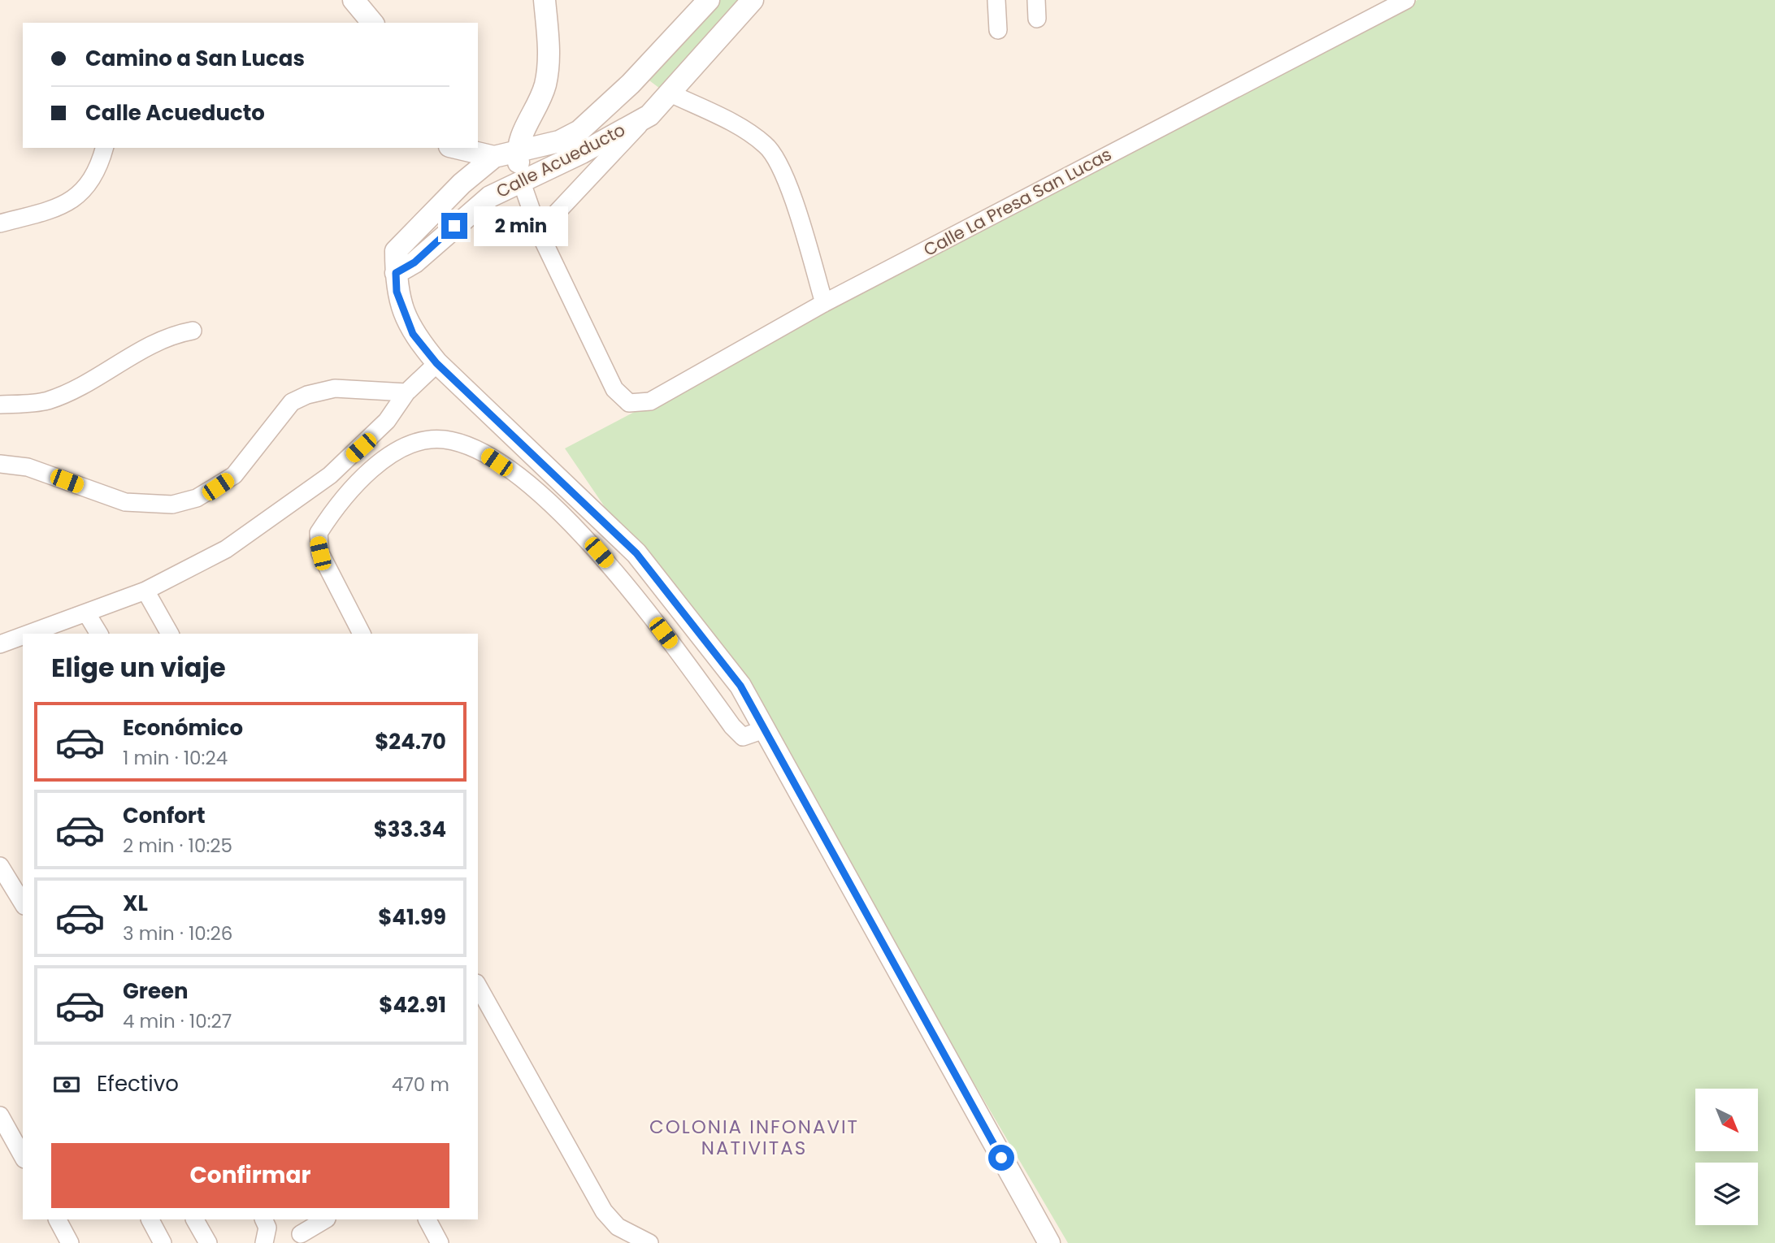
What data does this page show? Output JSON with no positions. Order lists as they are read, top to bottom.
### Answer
{
  "streets": {
    "street": ["Calle Acueducto", "Calle La Presa San Lucas"]
  },
  "crossings": [
    ["Calle Acueducto", "Calle La Presa San Lucas"]
  ],
  "districts": ["COLONIA INFONAVIT NATIVITAS"],
  "north": "bottom right",
  "page": {
    "banner": ["Camino a San Lucas", "Calle Acueducto"],
    "bubble": "2 min",
    "heading": "Elige un viaje",
    "list": [
      {
        "name": "Económico",
        "note": "1 min · 10:24",
        "value": "$24.70"
      },
      {
        "name": "Confort",
        "note": "2 min · 10:25",
        "value": "$33.34"
      },
      {
        "name": "XL",
        "note": "3 min · 10:26",
        "value": "$41.99"
      },
      {
        "name": "Green",
        "note": "4 min · 10:27",
        "value": "$42.91"
      }
    ],
    "pay": ["Efectivo", "470 m"],
    "buttons": "Confirmar"
  }
}
